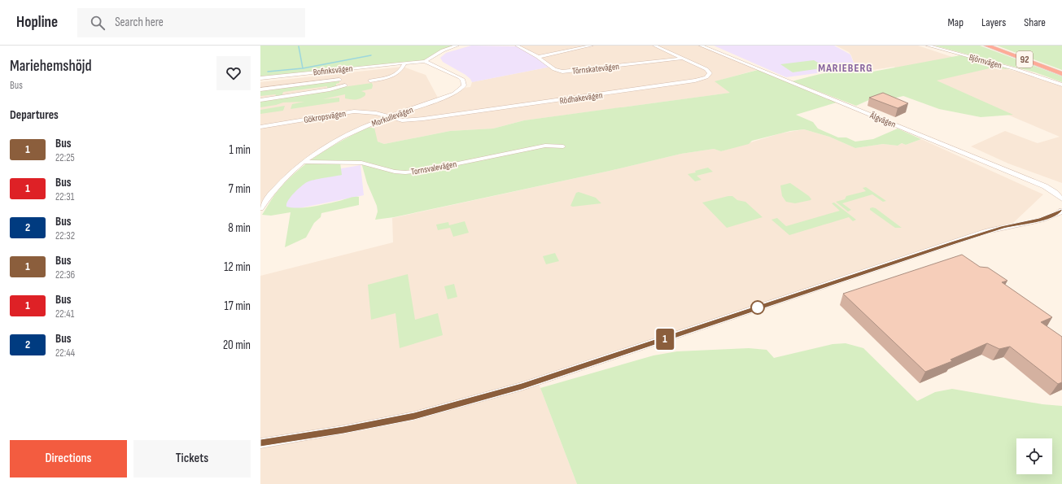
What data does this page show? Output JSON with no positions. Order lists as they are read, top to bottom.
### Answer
{
  "streets": {
    "highway": ["92"],
    "street": [
      "Björnvägen",
      "Törnskatevägen",
      "Bofinksvägen",
      "Rödhakevägen",
      "Gökropsvägen",
      "Morkullevägen",
      "Älgvägen",
      "Tornsvalevägen"
    ]
  },
  "crossings": [
    ["Törnskatevägen", "Rödhakevägen"],
    ["Bofinksvägen", "Morkullevägen"],
    ["Rödhakevägen", "Gökropsvägen"],
    ["Rödhakevägen", "Morkullevägen"],
    ["Gökropsvägen", "Morkullevägen"],
    ["Morkullevägen", "Tornsvalevägen"]
  ],
  "districts": ["MARIEBERG"],
  "lines": ["bus line 1"],
  "page": {
    "header": "Hopline",
    "search": "Search here",
    "nav": ["Map", "Layers", "Share"],
    "heading": [
      ["Mariehemshöjd", "Bus"],
      "Departures"
    ],
    "on_map": "1",
    "list": [
      {
        "mark": "1",
        "name": "Bus",
        "note": "22:25",
        "value": "1 min"
      },
      {
        "mark": "1",
        "name": "Bus",
        "note": "22:31",
        "value": "7 min"
      },
      {
        "mark": "2",
        "name": "Bus",
        "note": "22:32",
        "value": "8 min"
      },
      {
        "mark": "1",
        "name": "Bus",
        "note": "22:36",
        "value": "12 min"
      },
      {
        "mark": "1",
        "name": "Bus",
        "note": "22:41",
        "value": "17 min"
      },
      {
        "mark": "2",
        "name": "Bus",
        "note": "22:44",
        "value": "20 min"
      }
    ],
    "buttons": ["Directions", "Tickets"]
  }
}
